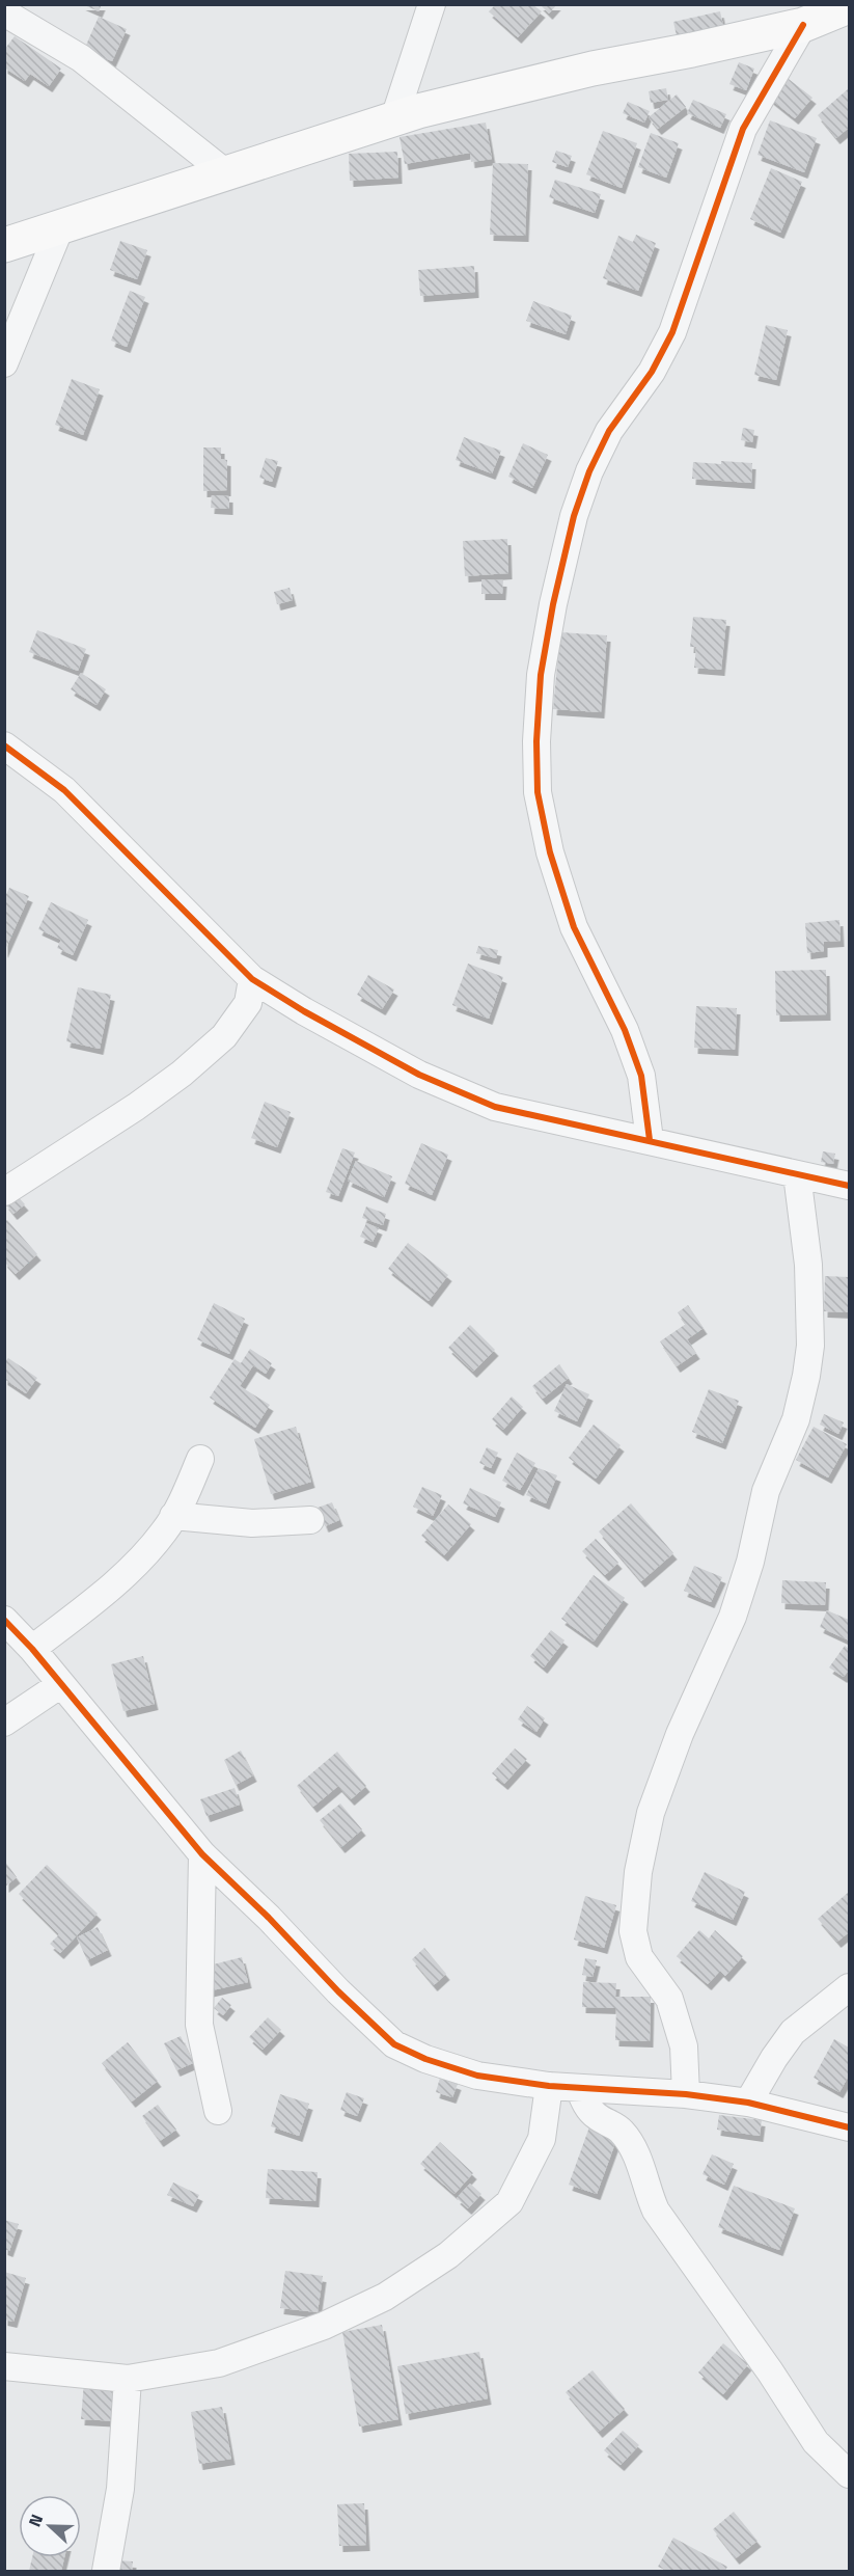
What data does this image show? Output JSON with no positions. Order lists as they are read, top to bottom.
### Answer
{
  "north": "left"
}
